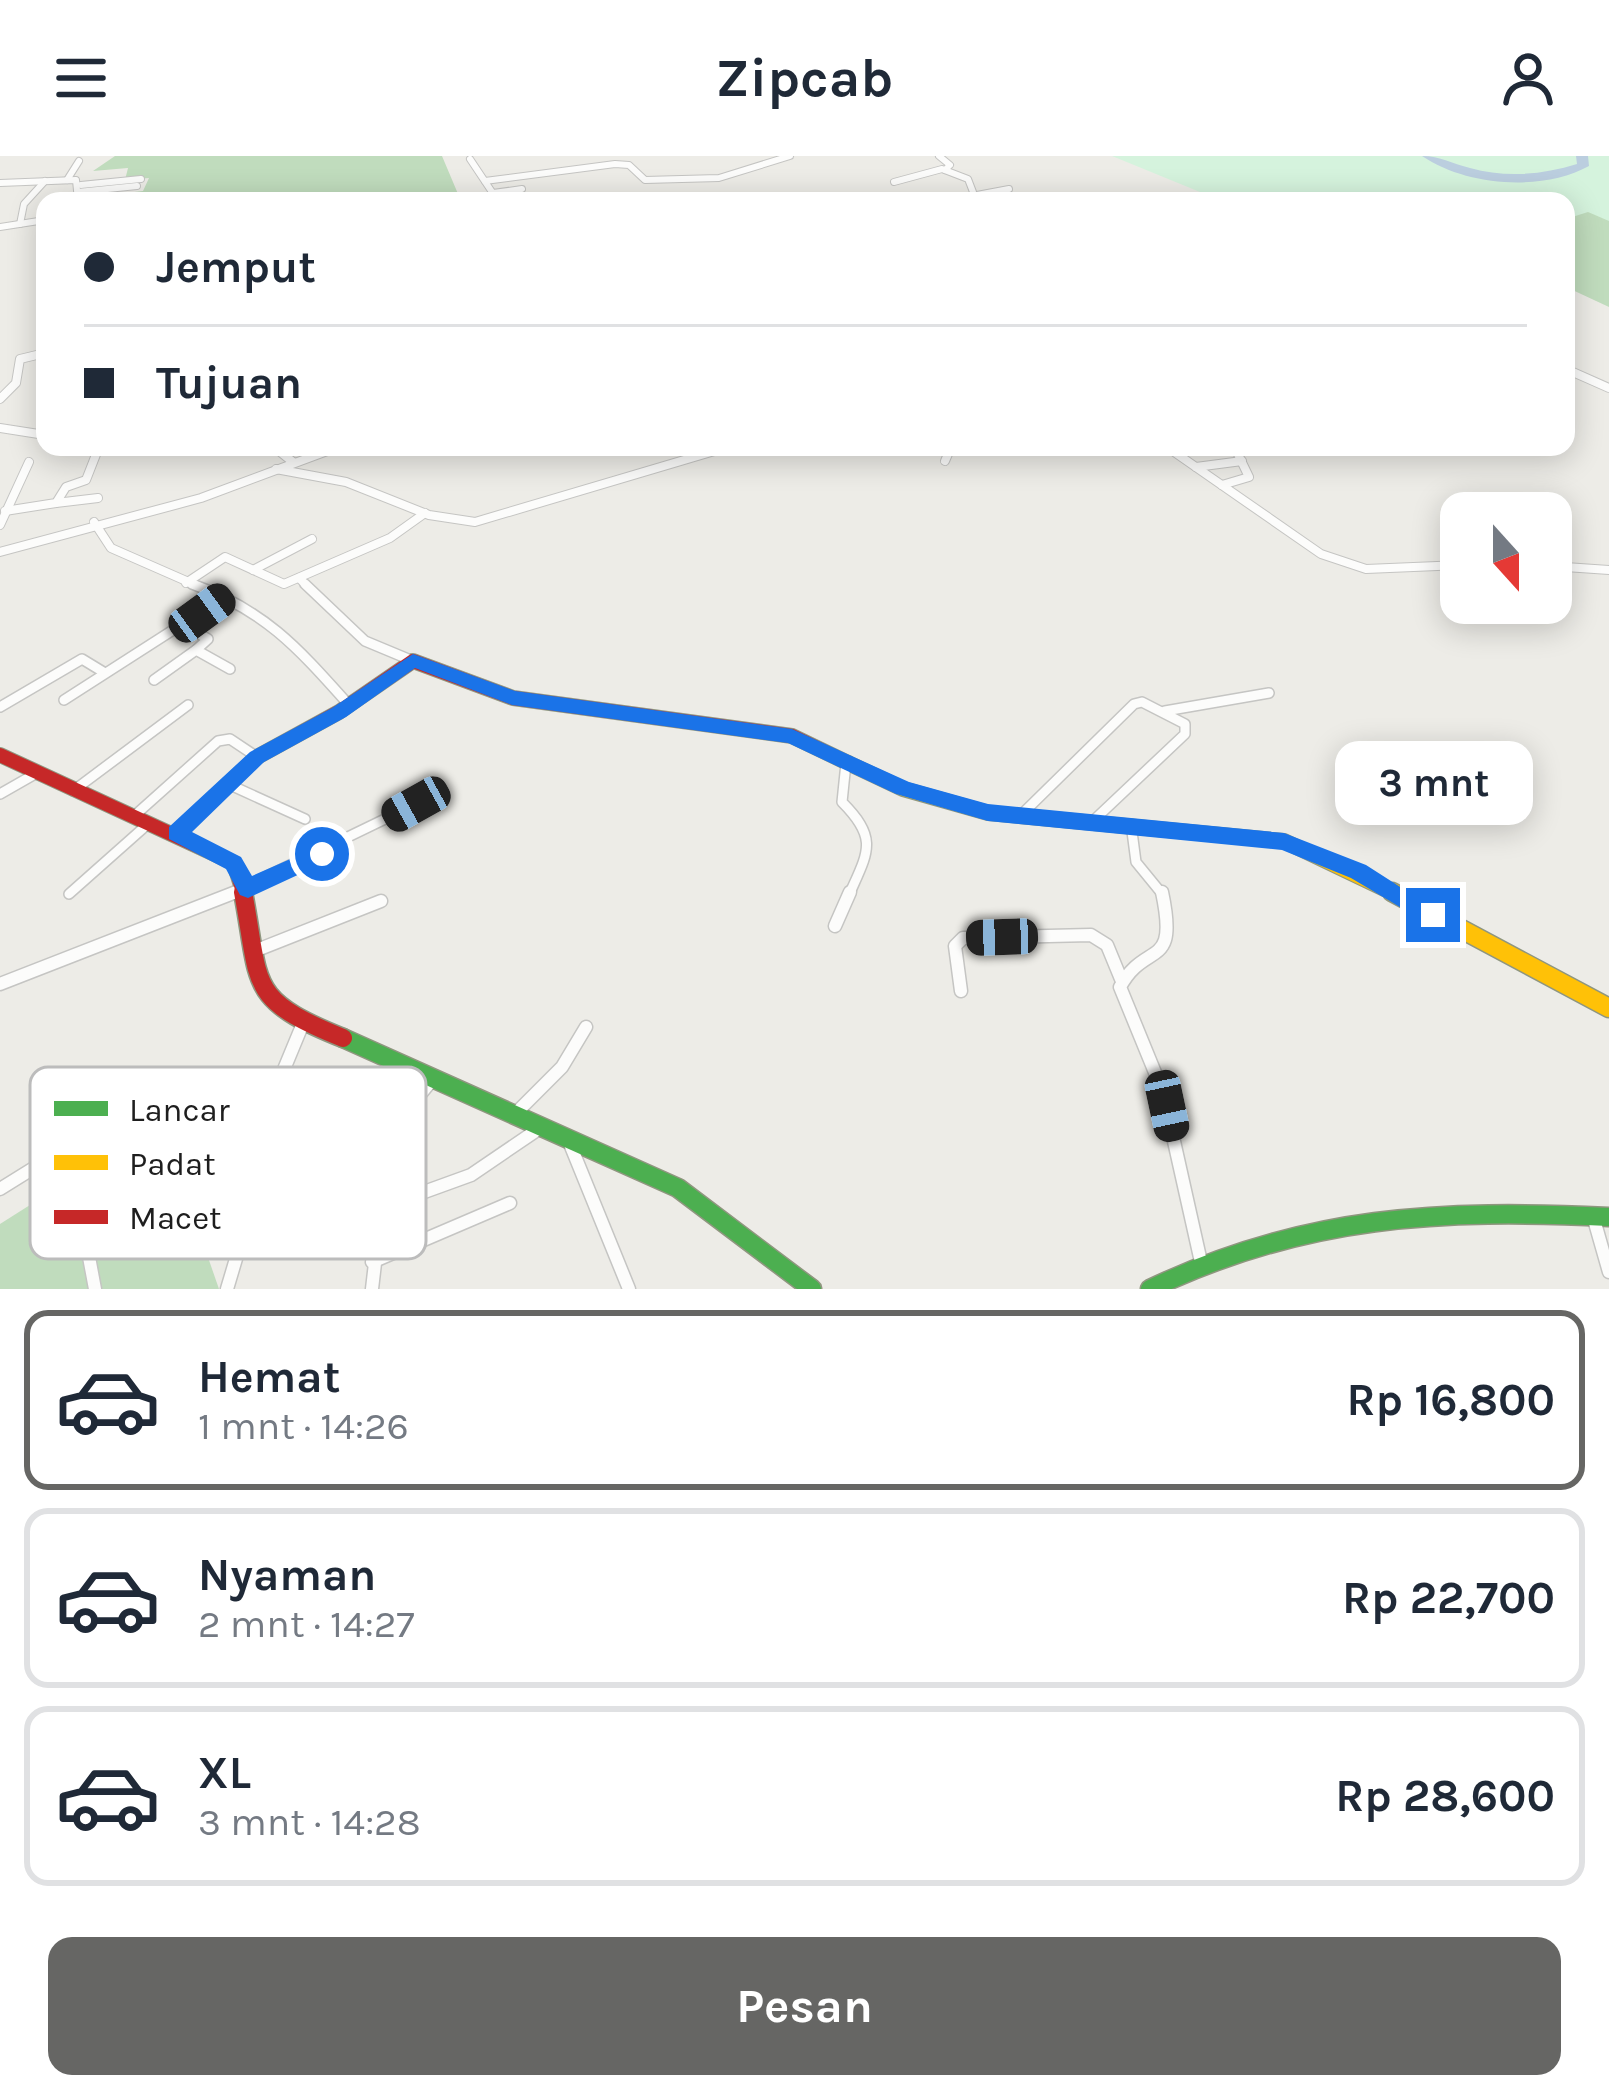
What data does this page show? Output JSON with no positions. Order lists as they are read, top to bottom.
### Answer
{
  "legend": ["Lancar", "Padat", "Macet"],
  "north": "bottom",
  "page": {
    "header": "Zipcab",
    "banner": ["Jemput", "Tujuan"],
    "bubble": "3 mnt",
    "list": [
      {
        "name": "Hemat",
        "note": "1 mnt · 14:26",
        "value": "Rp 16,800"
      },
      {
        "name": "Nyaman",
        "note": "2 mnt · 14:27",
        "value": "Rp 22,700"
      },
      {
        "name": "XL",
        "note": "3 mnt · 14:28",
        "value": "Rp 28,600"
      }
    ],
    "buttons": "Pesan"
  }
}
